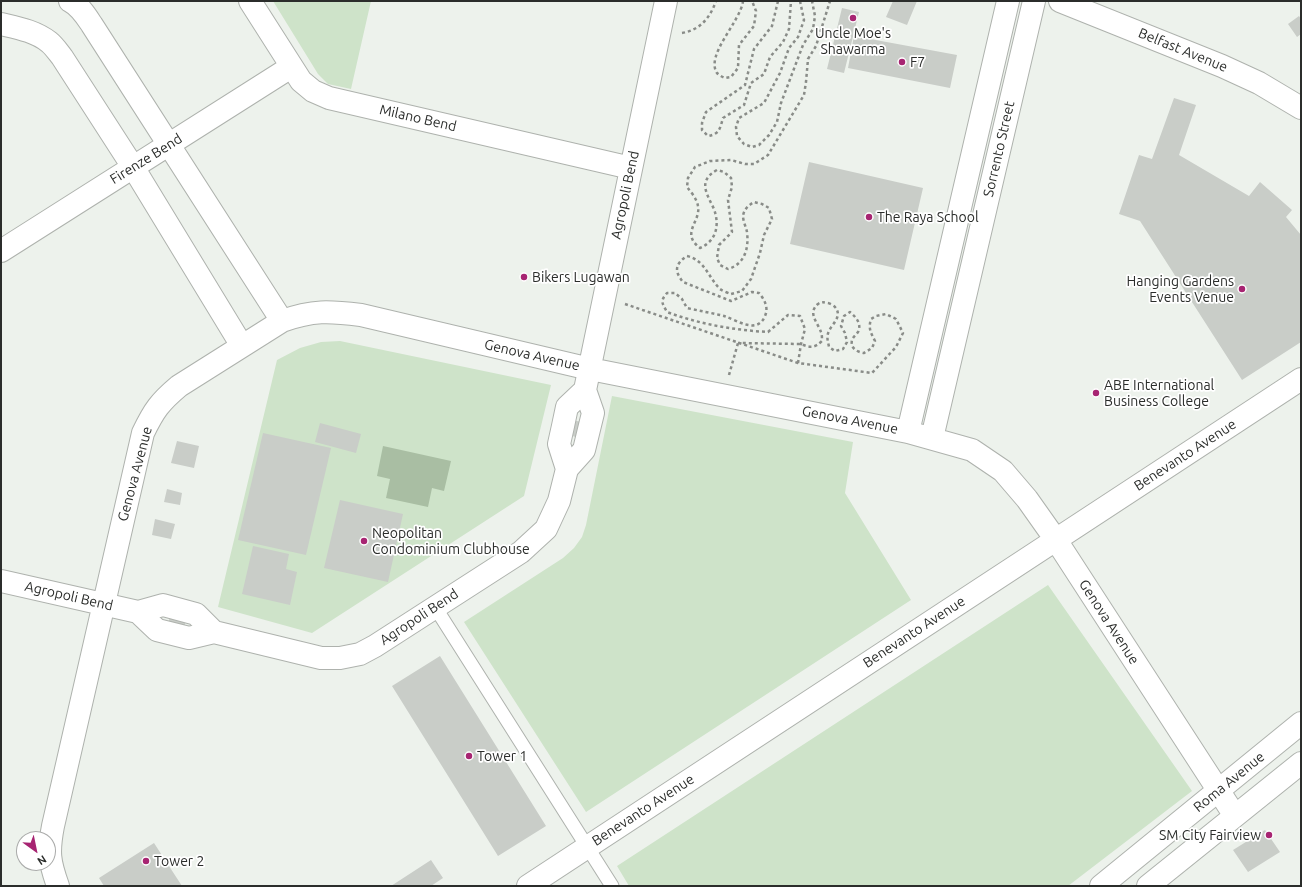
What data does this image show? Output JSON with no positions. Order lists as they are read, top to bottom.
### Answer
{
  "streets": {
    "street": [
      "Belfast Avenue",
      "Milano Bend",
      "Sorrento Street",
      "Firenze Bend",
      "Agropoli Bend",
      "Genova Avenue",
      "Benevanto Avenue",
      "Roma Avenue"
    ]
  },
  "crossings": [
    ["Milano Bend", "Firenze Bend"],
    ["Milano Bend", "Agropoli Bend"],
    ["Sorrento Street", "Genova Avenue"],
    ["Agropoli Bend", "Genova Avenue"],
    ["Genova Avenue", "Benevanto Avenue"],
    ["Genova Avenue", "Roma Avenue"]
  ],
  "places": [
    "Uncle Moe's Shawarma",
    "F7",
    "The Raya School",
    "Bikers Lugawan",
    "Hanging Gardens Events Venue",
    "ABE International Business College",
    "Neopolitan Condominium Clubhouse",
    "Tower 1",
    "SM City Fairview",
    "Tower 2"
  ],
  "north": "bottom right"
}
